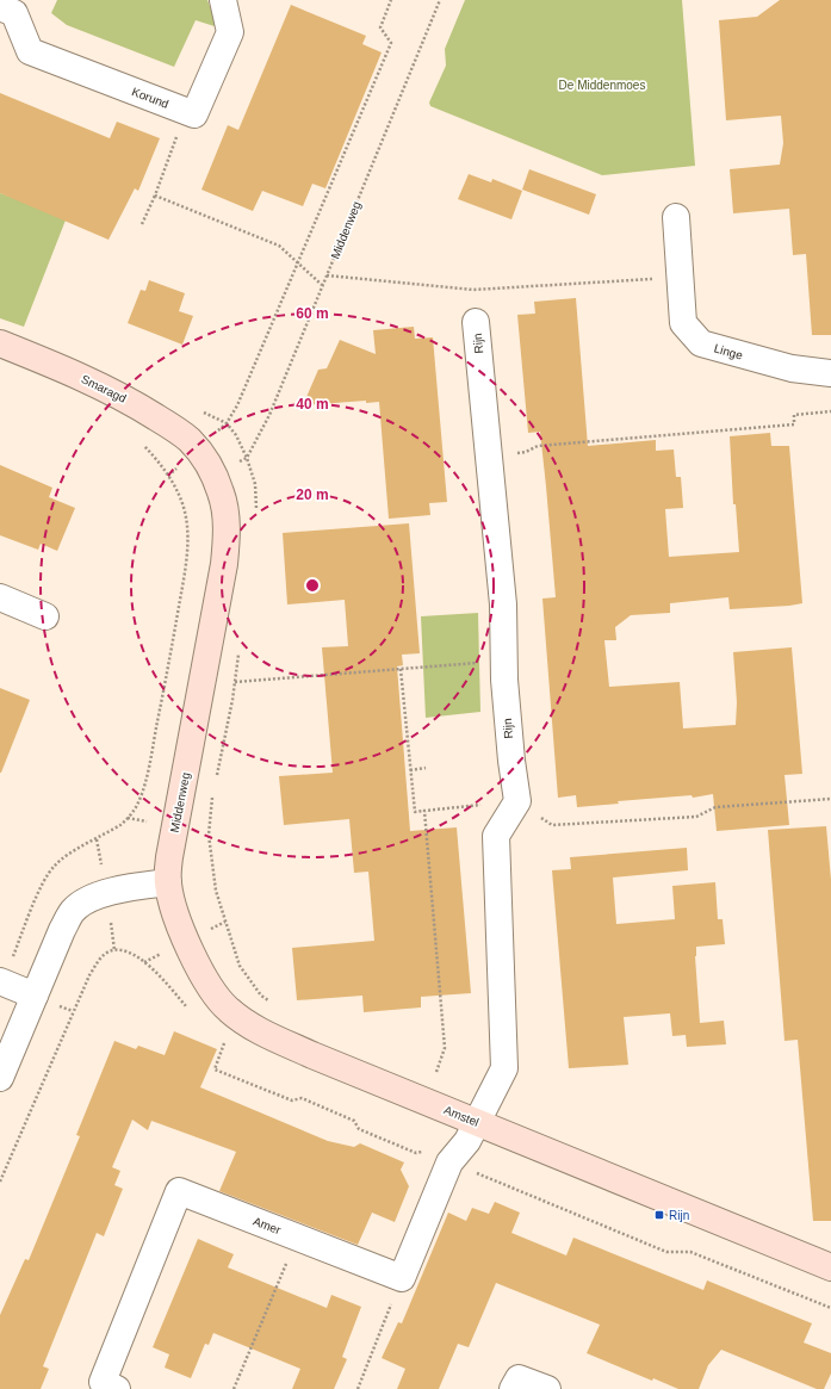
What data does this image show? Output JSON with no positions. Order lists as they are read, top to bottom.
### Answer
{
  "streets": {
    "street": [
      "Korund",
      "Middenweg",
      "Rijn",
      "Linge",
      "Smaragd",
      "Amstel",
      "Amer"
    ]
  },
  "crossings": [
    ["Middenweg", "Smaragd"],
    ["Middenweg", "Amstel"]
  ],
  "parks": ["De Middenmoes"],
  "places": {
    "transit": ["Rijn"]
  },
  "rings": ["60 m", "40 m", "20 m"]
}
